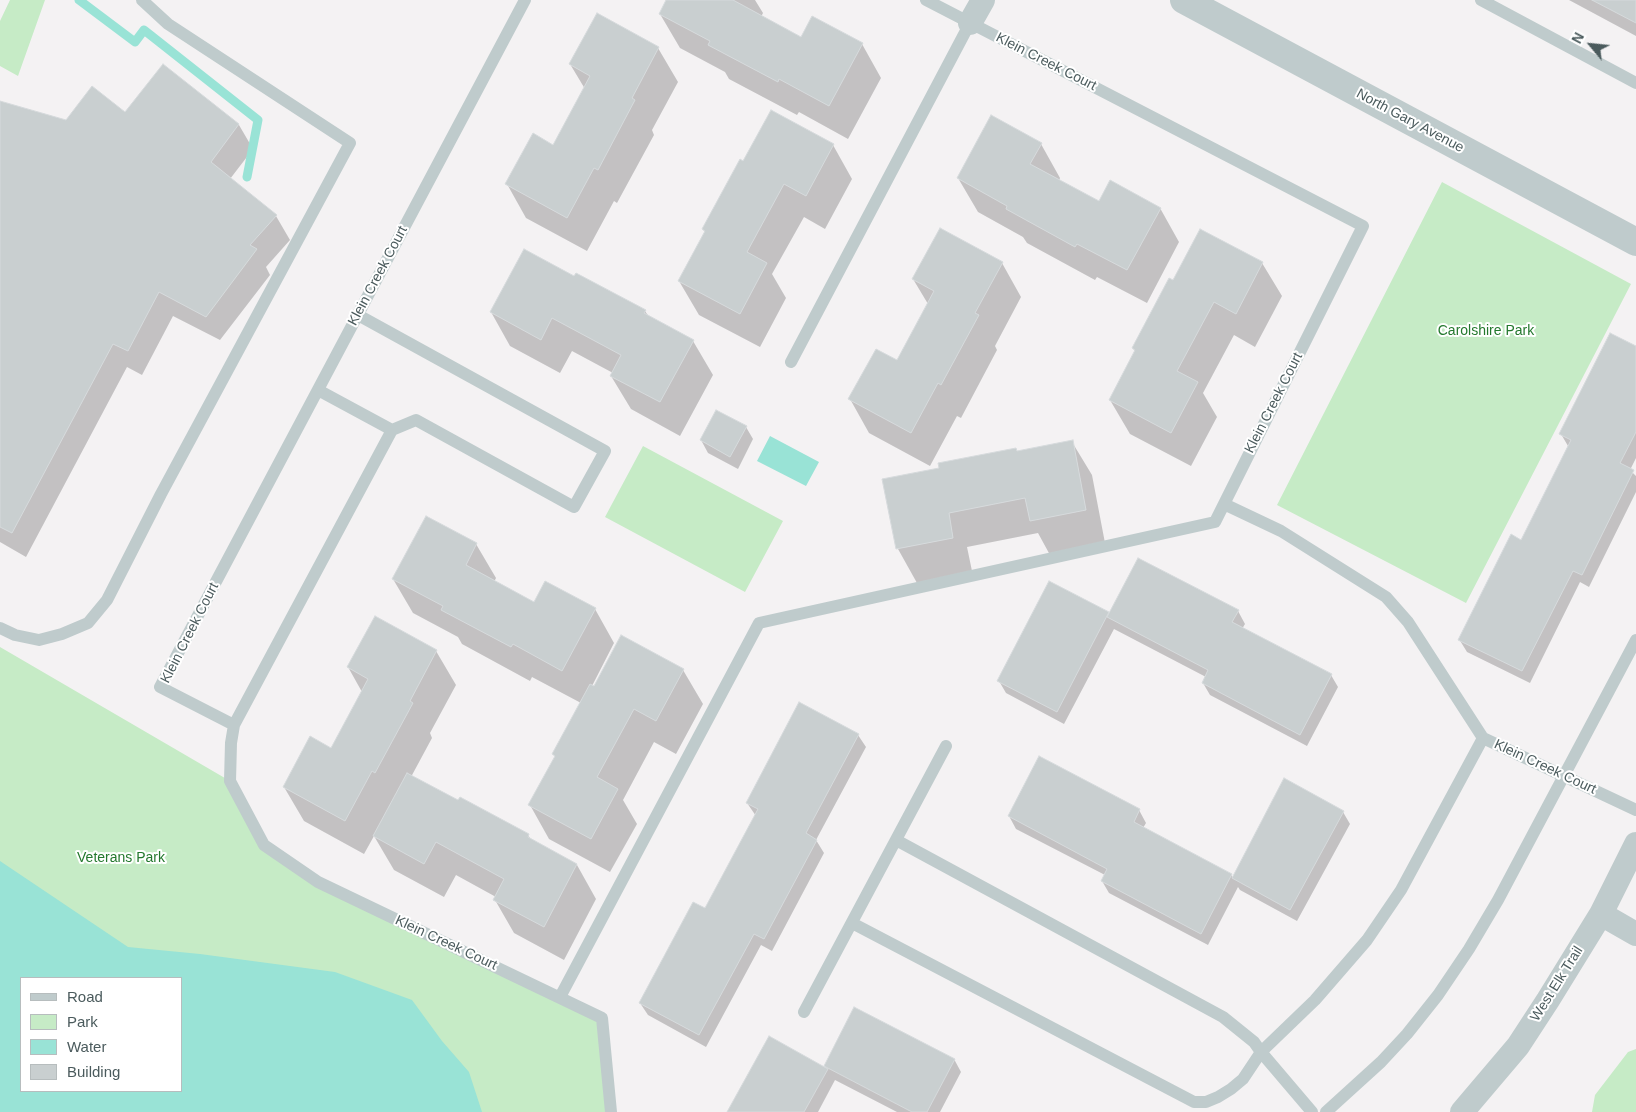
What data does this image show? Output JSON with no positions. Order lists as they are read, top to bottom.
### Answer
{
  "streets": {
    "street": ["North Gary Avenue", "West Elk Trail"],
    "lane": ["Klein Creek Court"]
  },
  "parks": ["Carolshire Park", "Veterans Park"],
  "legend": [
    "Road",
    "Park",
    "Water",
    "Building"
  ],
  "north": "top left"
}
